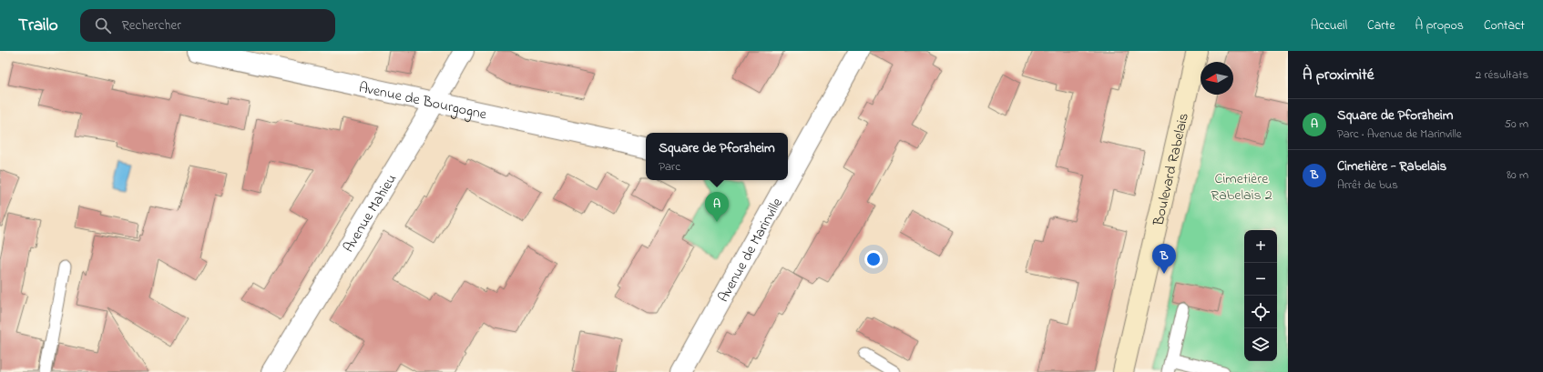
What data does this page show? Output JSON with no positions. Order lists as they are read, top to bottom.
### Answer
{
  "streets": {
    "main road": ["Boulevard Rabelais"],
    "street": ["Avenue de Bourgogne", "Avenue Mahieu", "Avenue de Marinville"]
  },
  "crossings": [
    ["Avenue de Bourgogne", "Avenue Mahieu"]
  ],
  "parks": ["Cimetière Rabelais 2"],
  "north": "left",
  "page": {
    "header": "Trailo",
    "search": "Rechercher",
    "nav": [
      "Accueil",
      "Carte",
      "À propos",
      "Contact"
    ],
    "heading": ["À proximité", "2 résultats"],
    "list": [
      {
        "mark": "A",
        "name": "Square de Pforzheim",
        "note": "Parc · Avenue de Marinville",
        "value": "50 m"
      },
      {
        "mark": "B",
        "name": "Cimetière - Rabelais",
        "note": "Arrêt de bus",
        "value": "80 m"
      }
    ],
    "popup": ["Square de Pforzheim", "Parc"],
    "pins": ["A", "B"],
    "map_buttons": ["+", "−"]
  }
}
